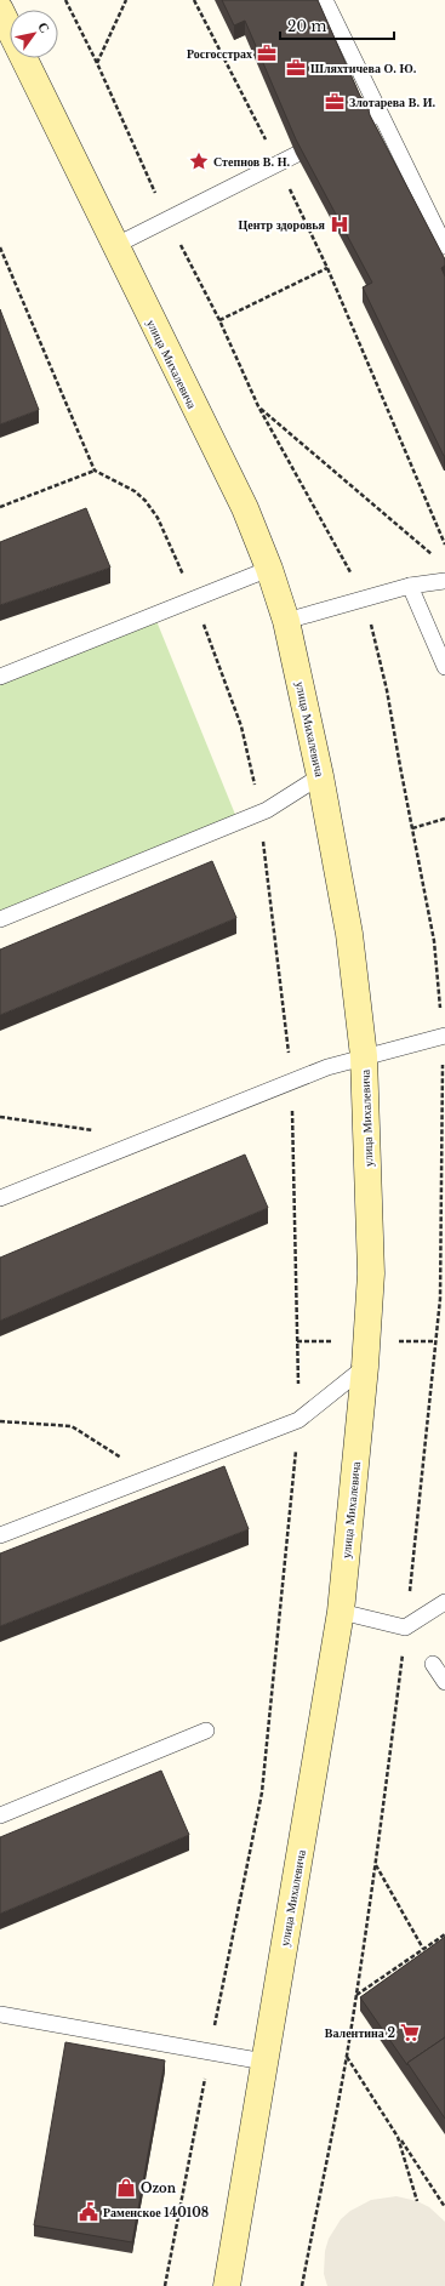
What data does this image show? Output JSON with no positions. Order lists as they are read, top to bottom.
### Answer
{
  "streets": {
    "main road": ["улица Михалевича"]
  },
  "places": {
    "office": ["Росгосстрах", "Шляхтичева О. Ю.", "Злотарева В. И."],
    "place": ["Степнов В. Н."],
    "hospital": ["Центр здоровья"],
    "supermarket": ["Валентина 2"],
    "shop": ["Ozon"],
    "public building": ["Раменское 140108"]
  },
  "scale_bar": "20 m",
  "north": "top right"
}
